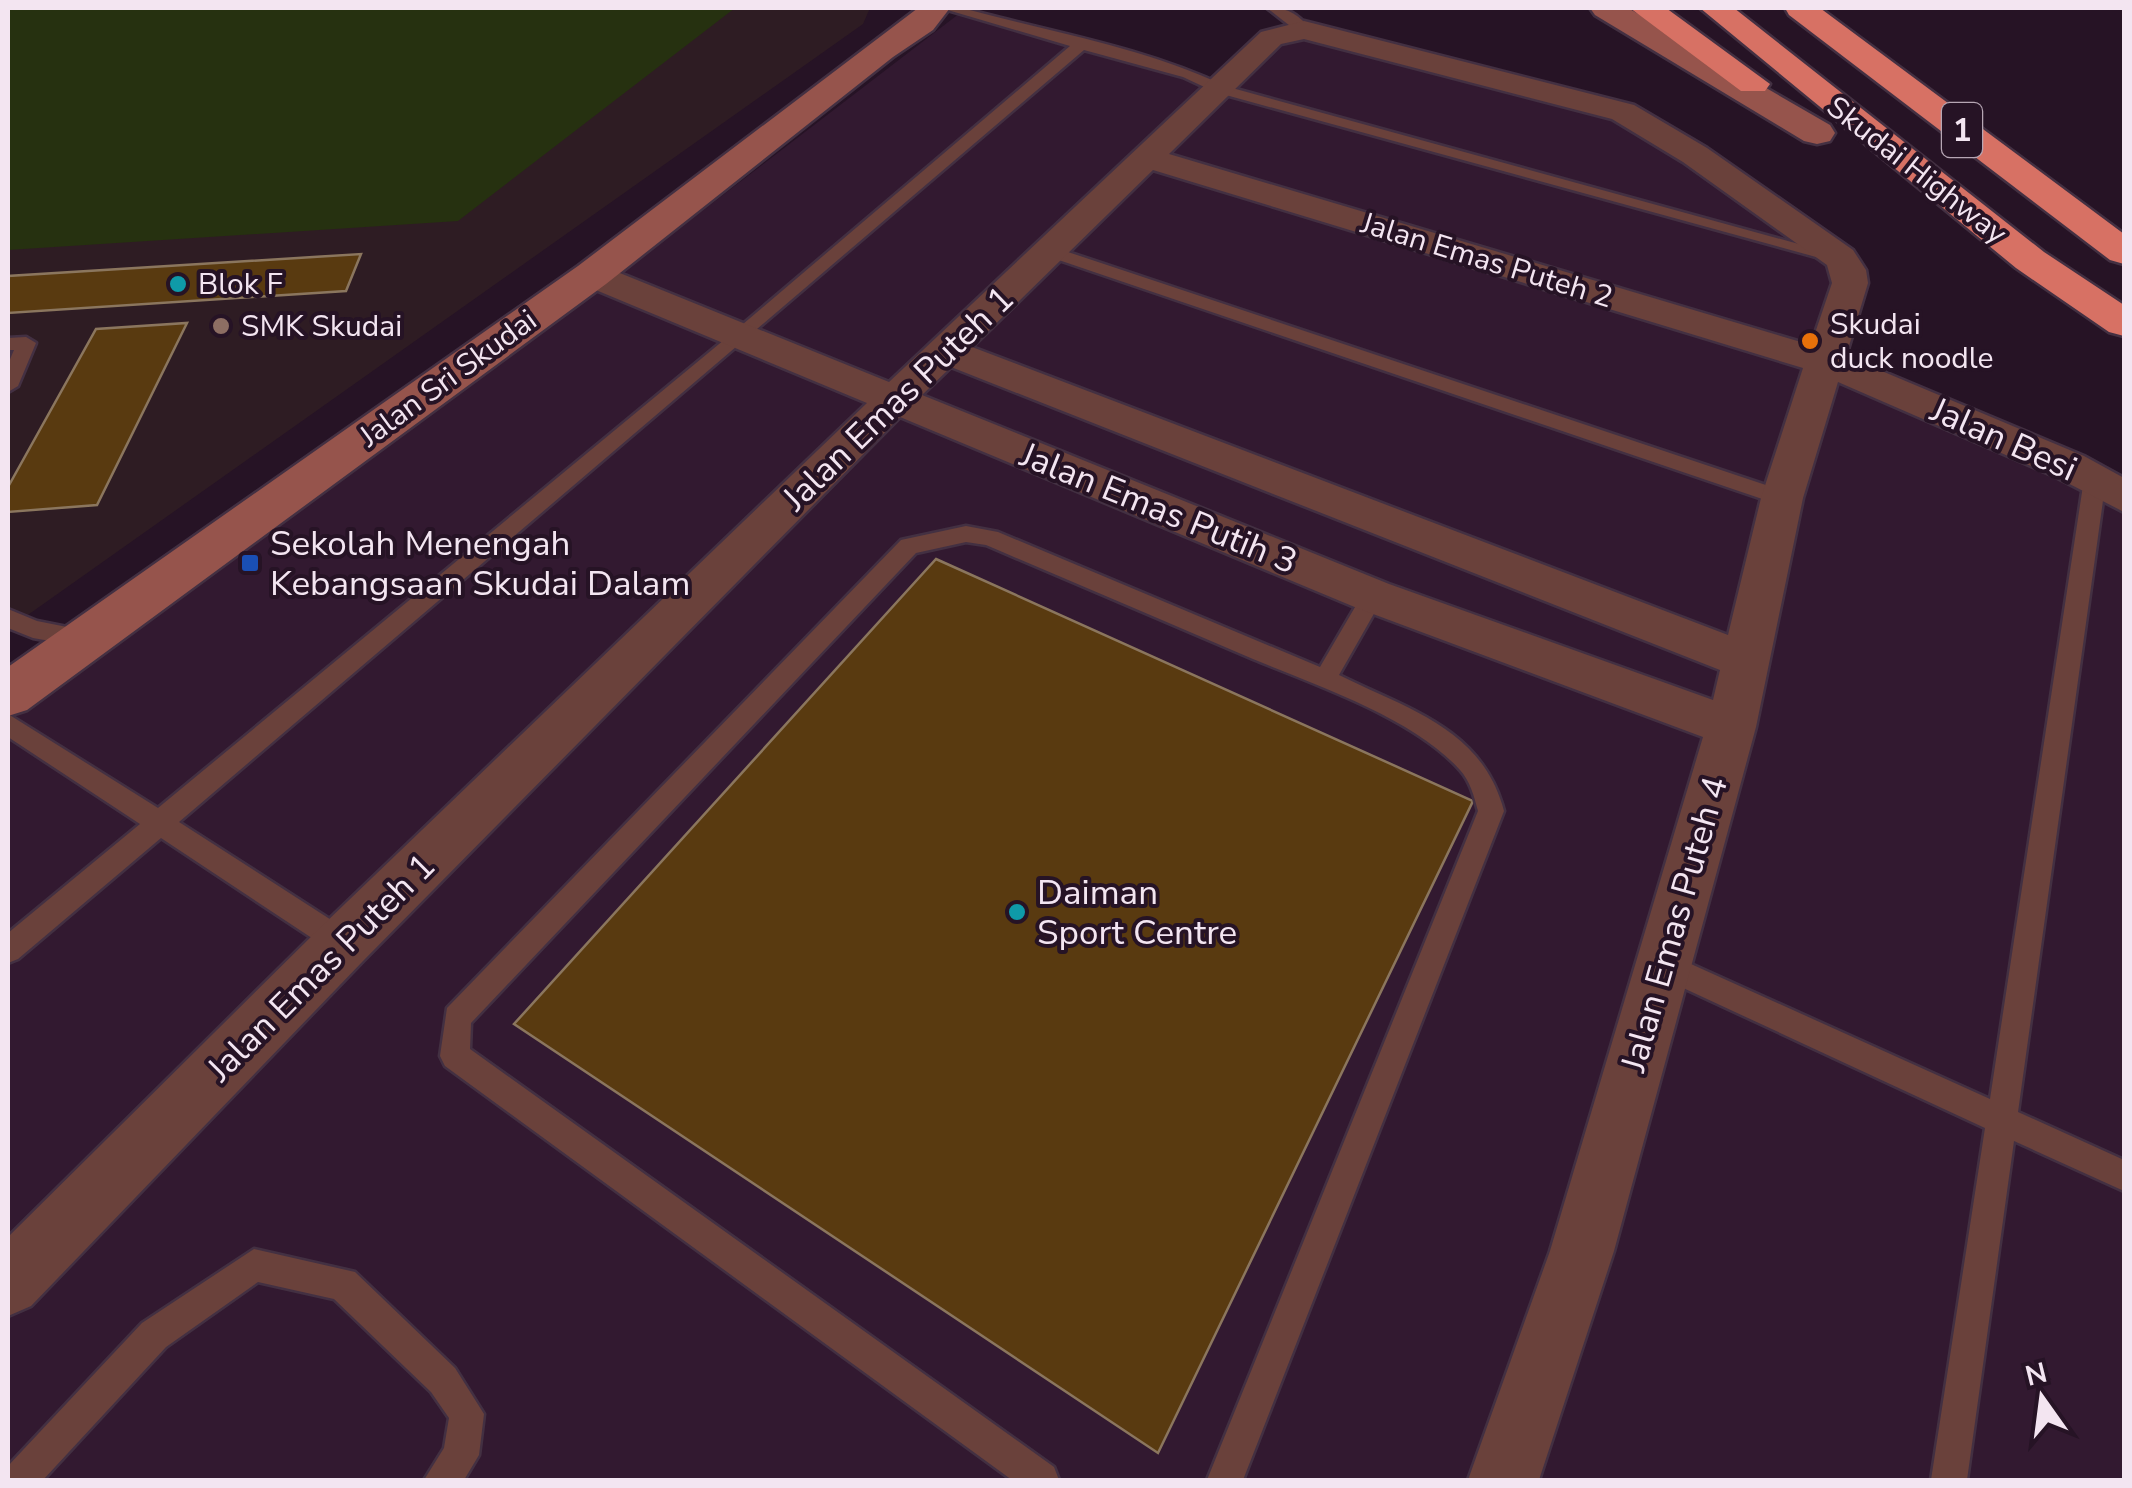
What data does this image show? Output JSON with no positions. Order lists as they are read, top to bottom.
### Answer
{
  "streets": {
    "highway": ["1", "Skudai Highway"],
    "street": [
      "Jalan Emas Puteh 2",
      "Jalan Sri Skudai",
      "Jalan Emas Puteh 1",
      "Jalan Besi",
      "Jalan Emas Putih 3",
      "Jalan Emas Puteh 4"
    ]
  },
  "crossings": [
    ["Jalan Emas Puteh 2", "Jalan Emas Puteh 1"],
    ["Jalan Emas Puteh 2", "Jalan Besi"],
    ["Jalan Emas Puteh 2", "Jalan Emas Puteh 4"],
    ["Jalan Sri Skudai", "Jalan Emas Putih 3"],
    ["Jalan Emas Puteh 1", "Jalan Emas Putih 3"],
    ["Jalan Besi", "Jalan Emas Puteh 4"],
    ["Jalan Emas Putih 3", "Jalan Emas Puteh 4"]
  ],
  "places": {
    "other": [
      "Blok F",
      "SMK Skudai",
      "Skudai duck noodle",
      "Daiman Sport Centre"
    ],
    "transit": ["Sekolah Menengah Kebangsaan Skudai Dalam"]
  },
  "north": "top"
}
